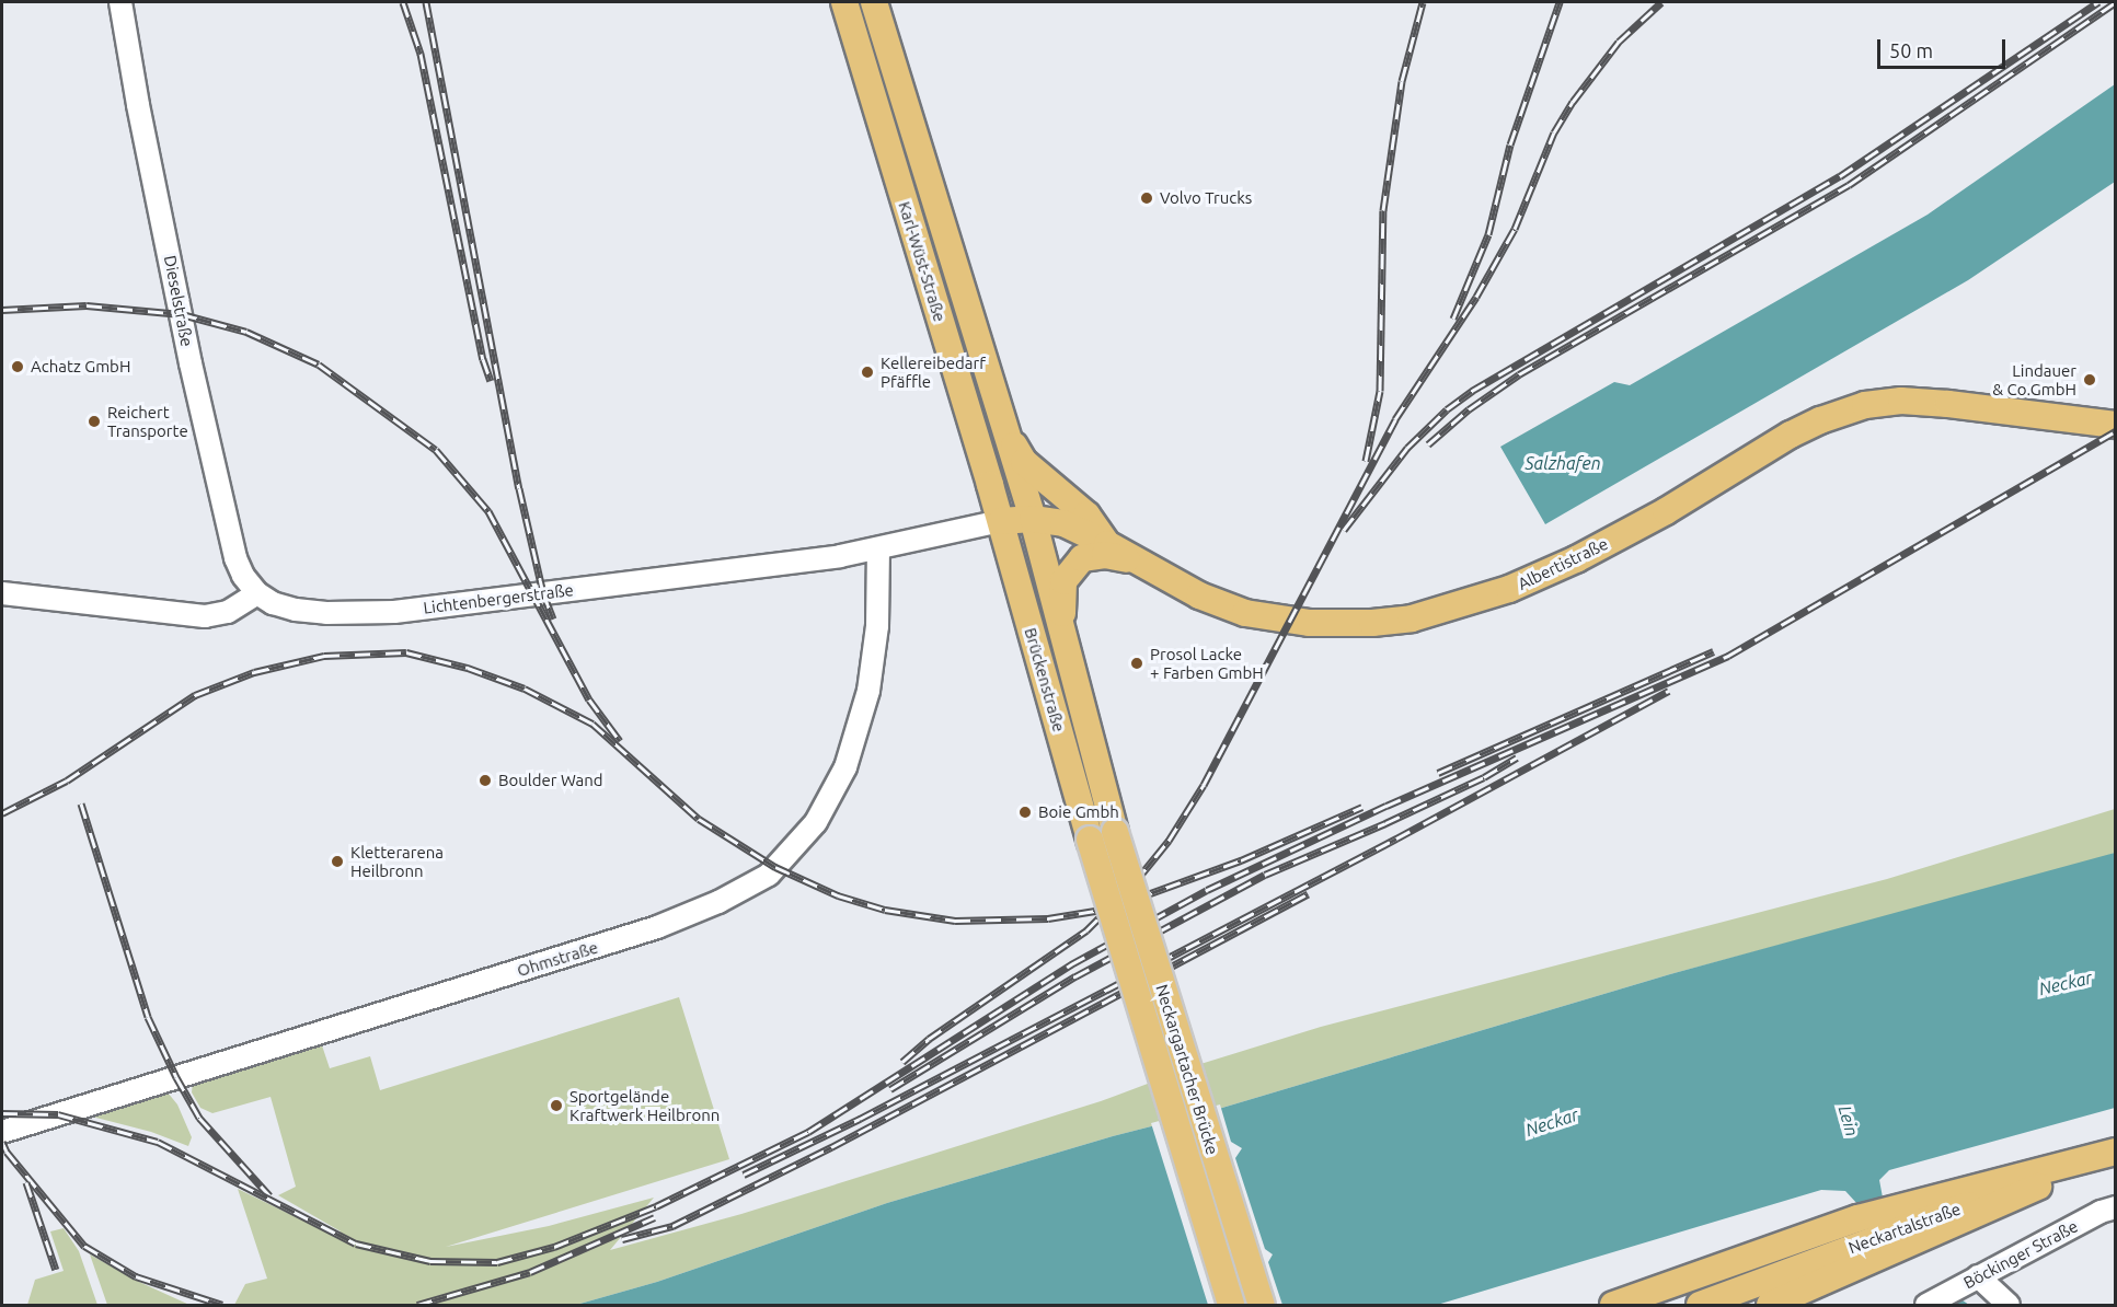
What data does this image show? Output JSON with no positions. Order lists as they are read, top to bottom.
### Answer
{
  "streets": {
    "main road": [
      "Karl-Wüst-Straße",
      "Albertistraße",
      "Brückenstraße",
      "Neckargartacher Brücke",
      "Neckartalstraße"
    ],
    "street": [
      "Dieselstraße",
      "Lichtenbergerstraße",
      "Ohmstraße",
      "Böckinger Straße"
    ]
  },
  "crossings": [
    ["Karl-Wüst-Straße", "Albertistraße"],
    ["Karl-Wüst-Straße", "Lichtenbergerstraße"],
    ["Karl-Wüst-Straße", "Brückenstraße"],
    ["Dieselstraße", "Lichtenbergerstraße"],
    ["Albertistraße", "Lichtenbergerstraße"],
    ["Albertistraße", "Brückenstraße"],
    ["Lichtenbergerstraße", "Brückenstraße"],
    ["Lichtenbergerstraße", "Ohmstraße"],
    ["Brückenstraße", "Neckargartacher Brücke"]
  ],
  "water": ["Salzhafen", "Neckar", "Lein"],
  "places": [
    "Volvo Trucks",
    "Achatz GmbH",
    "Kellereibedarf Pfäffle",
    "Lindauer & Co.GmbH",
    "Reichert Transporte",
    "Prosol Lacke + Farben GmbH",
    "Boulder Wand",
    "Boie Gmbh",
    "Kletterarena Heilbronn",
    "Sportgelände Kraftwerk Heilbronn"
  ],
  "scale_bar": "50 m"
}
